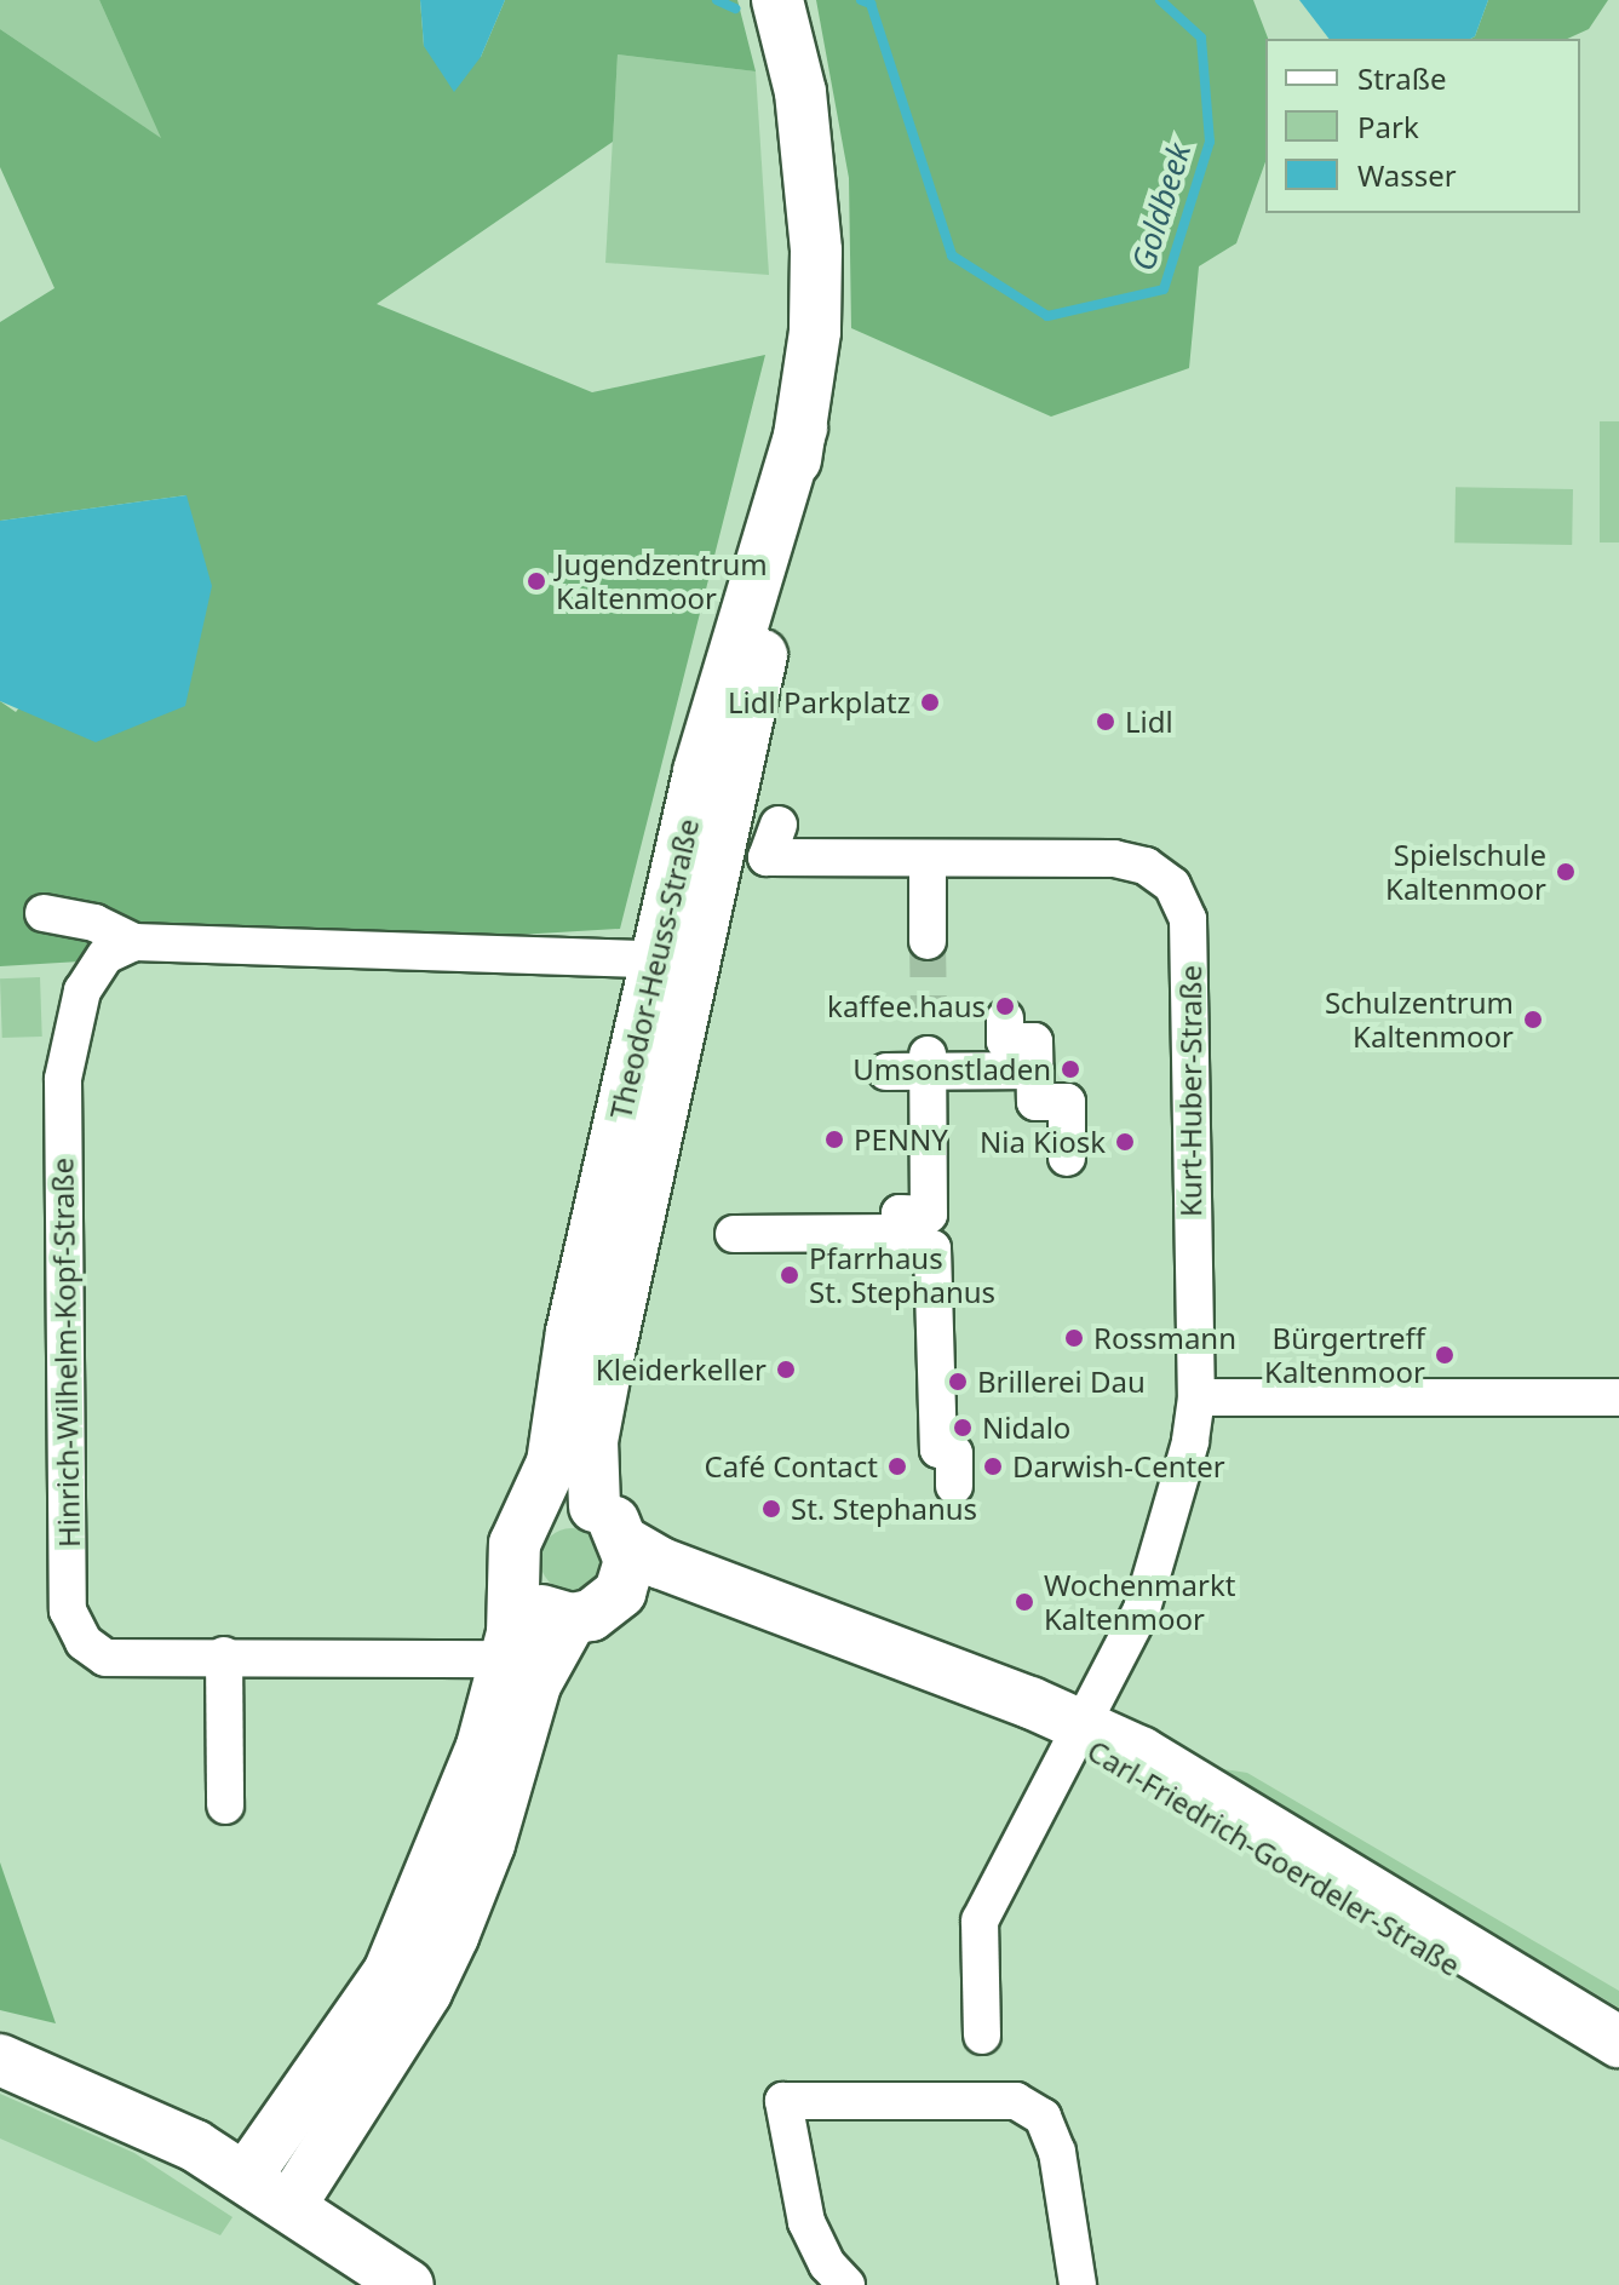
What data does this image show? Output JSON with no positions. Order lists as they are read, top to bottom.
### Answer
{
  "streets": {
    "main road": ["Theodor-Heuss-Straße", "Carl-Friedrich-Goerdeler-Straße"],
    "street": ["Kurt-Huber-Straße", "Hinrich-Wilhelm-Kopf-Straße"]
  },
  "crossings": [
    ["Theodor-Heuss-Straße", "Hinrich-Wilhelm-Kopf-Straße"],
    ["Theodor-Heuss-Straße", "Carl-Friedrich-Goerdeler-Straße"],
    ["Kurt-Huber-Straße", "Carl-Friedrich-Goerdeler-Straße"]
  ],
  "water": ["Goldbeek"],
  "places": [
    "Jugendzentrum Kaltenmoor",
    "Lidl Parkplatz",
    "Lidl",
    "Spielschule Kaltenmoor",
    "kaffee.haus",
    "Schulzentrum Kaltenmoor",
    "Umsonstladen",
    "PENNY",
    "Nia Kiosk",
    "Pfarrhaus St. Stephanus",
    "Rossmann",
    "Bürgertreff Kaltenmoor",
    "Kleiderkeller",
    "Brillerei Dau",
    "Nidalo",
    "Café Contact",
    "Darwish-Center",
    "St. Stephanus",
    "Wochenmarkt Kaltenmoor"
  ],
  "legend": ["Straße", "Park", "Wasser"]
}
